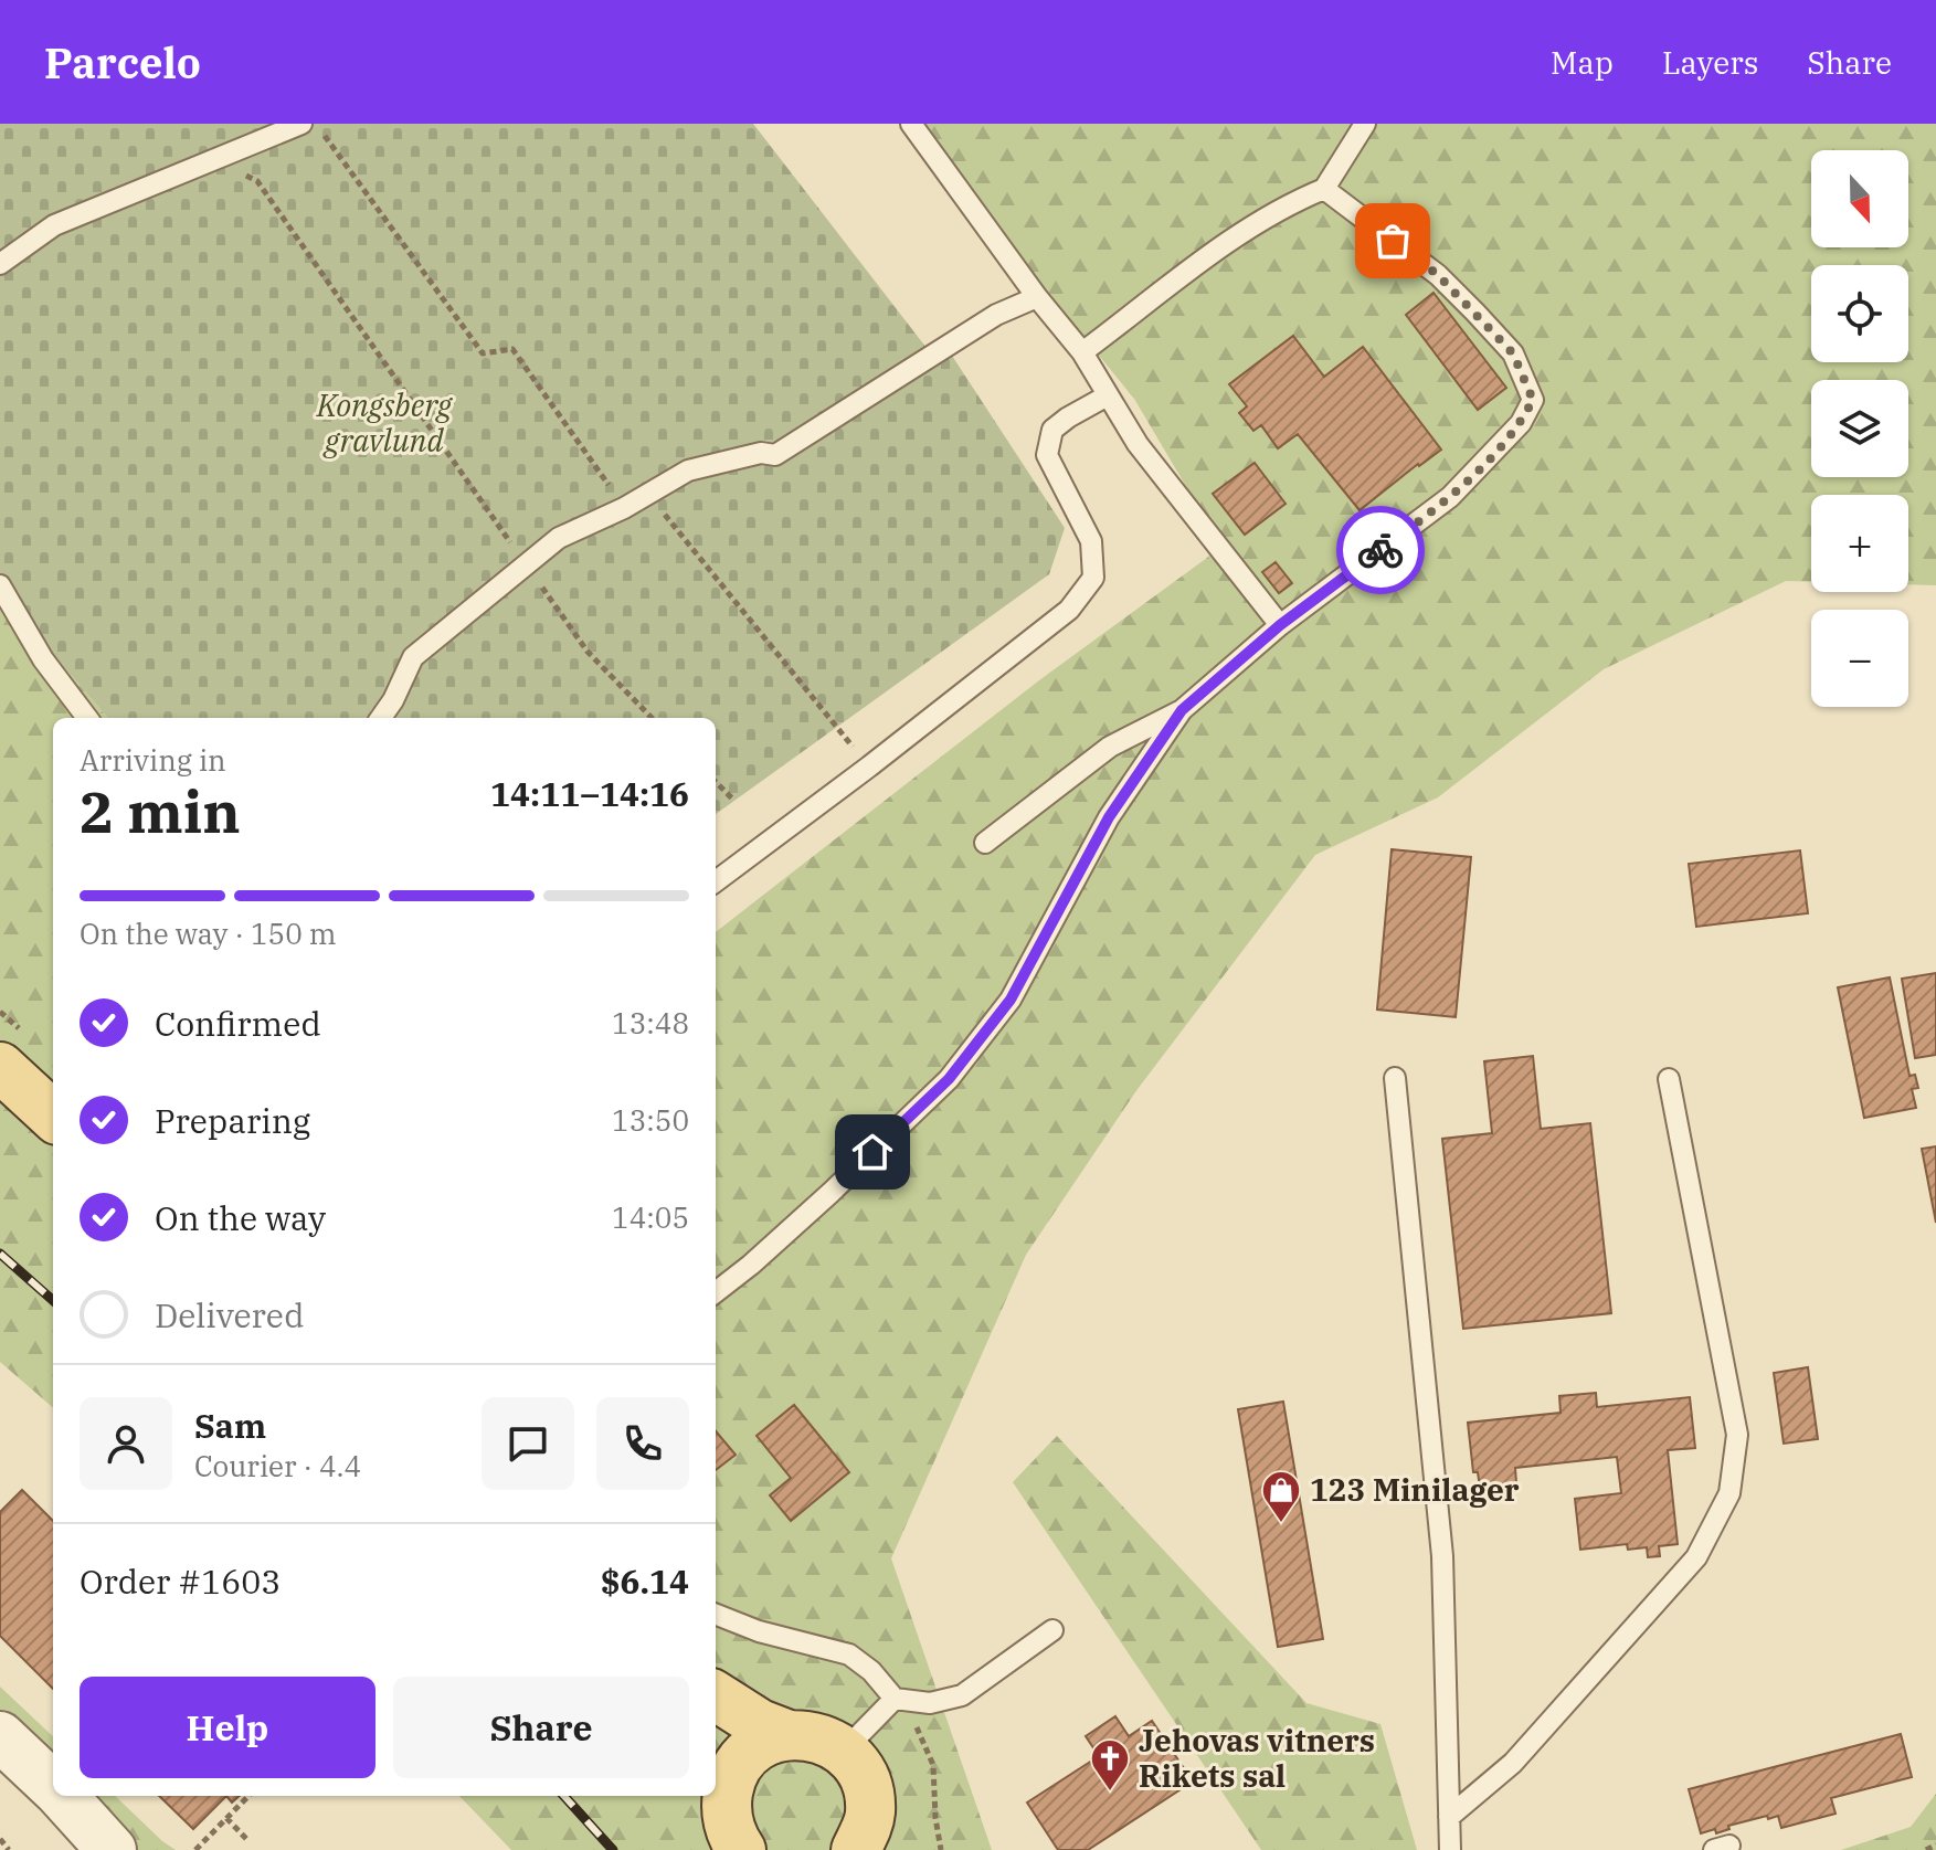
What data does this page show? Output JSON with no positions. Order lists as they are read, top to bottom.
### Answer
{
  "parks": ["Kongsberg gravlund"],
  "places": {
    "shop": ["123 Minilager"],
    "church": ["Jehovas vitners Rikets sal"]
  },
  "north": "bottom",
  "page": {
    "header": "Parcelo",
    "nav": ["Map", "Layers", "Share"],
    "map_buttons": ["+", "−"],
    "heading": ["2 min", "Arriving in", "14:11–14:16"],
    "panel": [
      "Sam",
      "Courier · 4.4",
      "Order #1603",
      "$6.14"
    ],
    "bar": "On the way · 150 m",
    "list": [
      ["Confirmed", "13:48"],
      ["Preparing", "13:50"],
      ["On the way", "14:05"],
      "Delivered"
    ],
    "buttons": ["Help", "Share"]
  }
}
